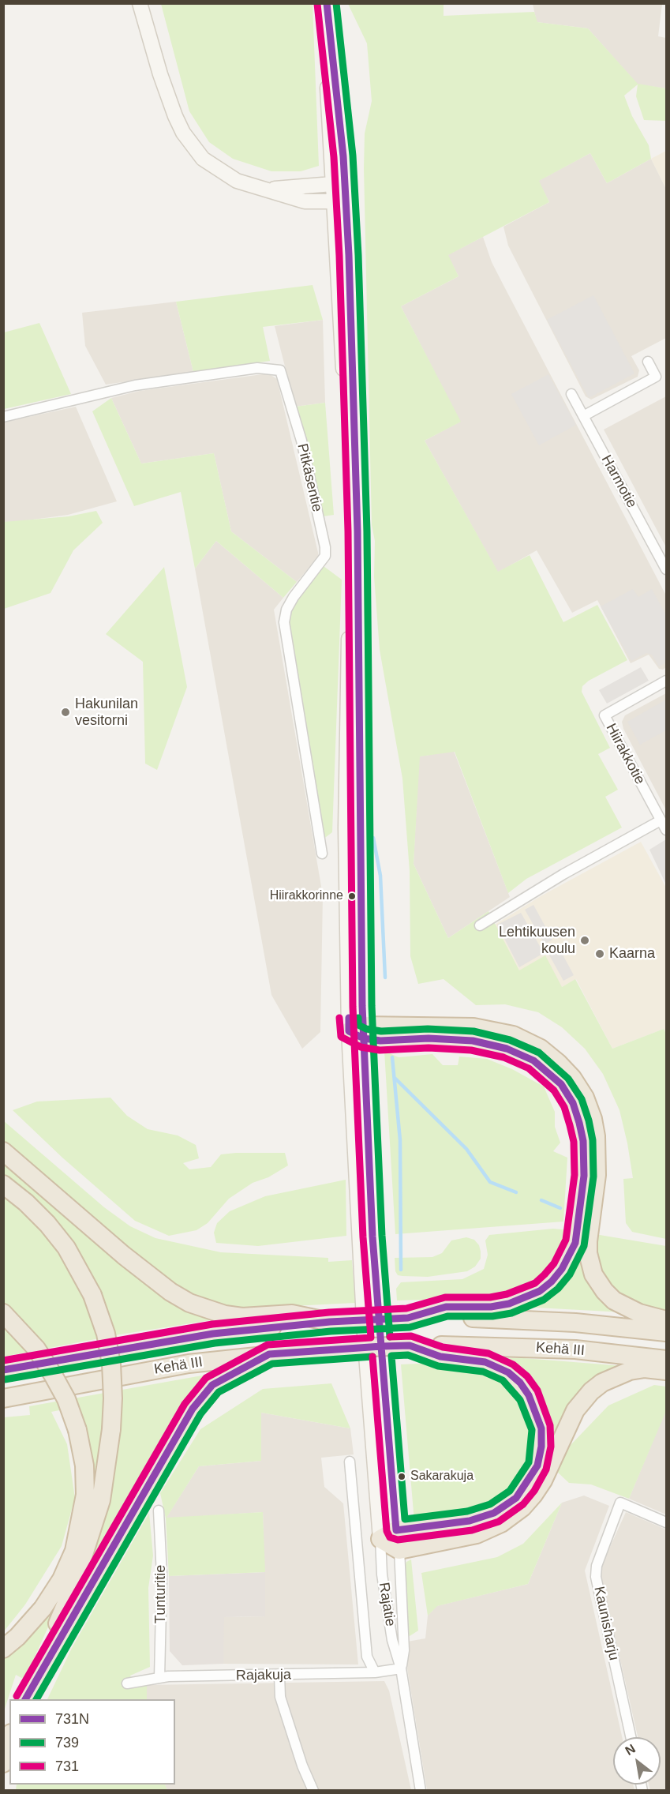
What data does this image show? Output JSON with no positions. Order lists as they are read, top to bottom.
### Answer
{
  "streets": {
    "highway": ["Kehä III"],
    "street": [
      "Pitkäsentie",
      "Harmotie",
      "Hiirakkotie",
      "Tunturitie",
      "Rajatie",
      "Kaunisharju",
      "Rajakuja"
    ]
  },
  "crossings": [
    ["Tunturitie", "Rajakuja"],
    ["Rajatie", "Rajakuja"]
  ],
  "places": [
    "Hakunilan vesitorni",
    "Hiirakkorinne",
    "Lehtikuusen koulu",
    "Kaarna",
    "Sakarakuja"
  ],
  "lines": ["transit line 731N", "transit line 739", "transit line 731"],
  "legend": ["731N", "739", "731"],
  "north": "top left"
}
